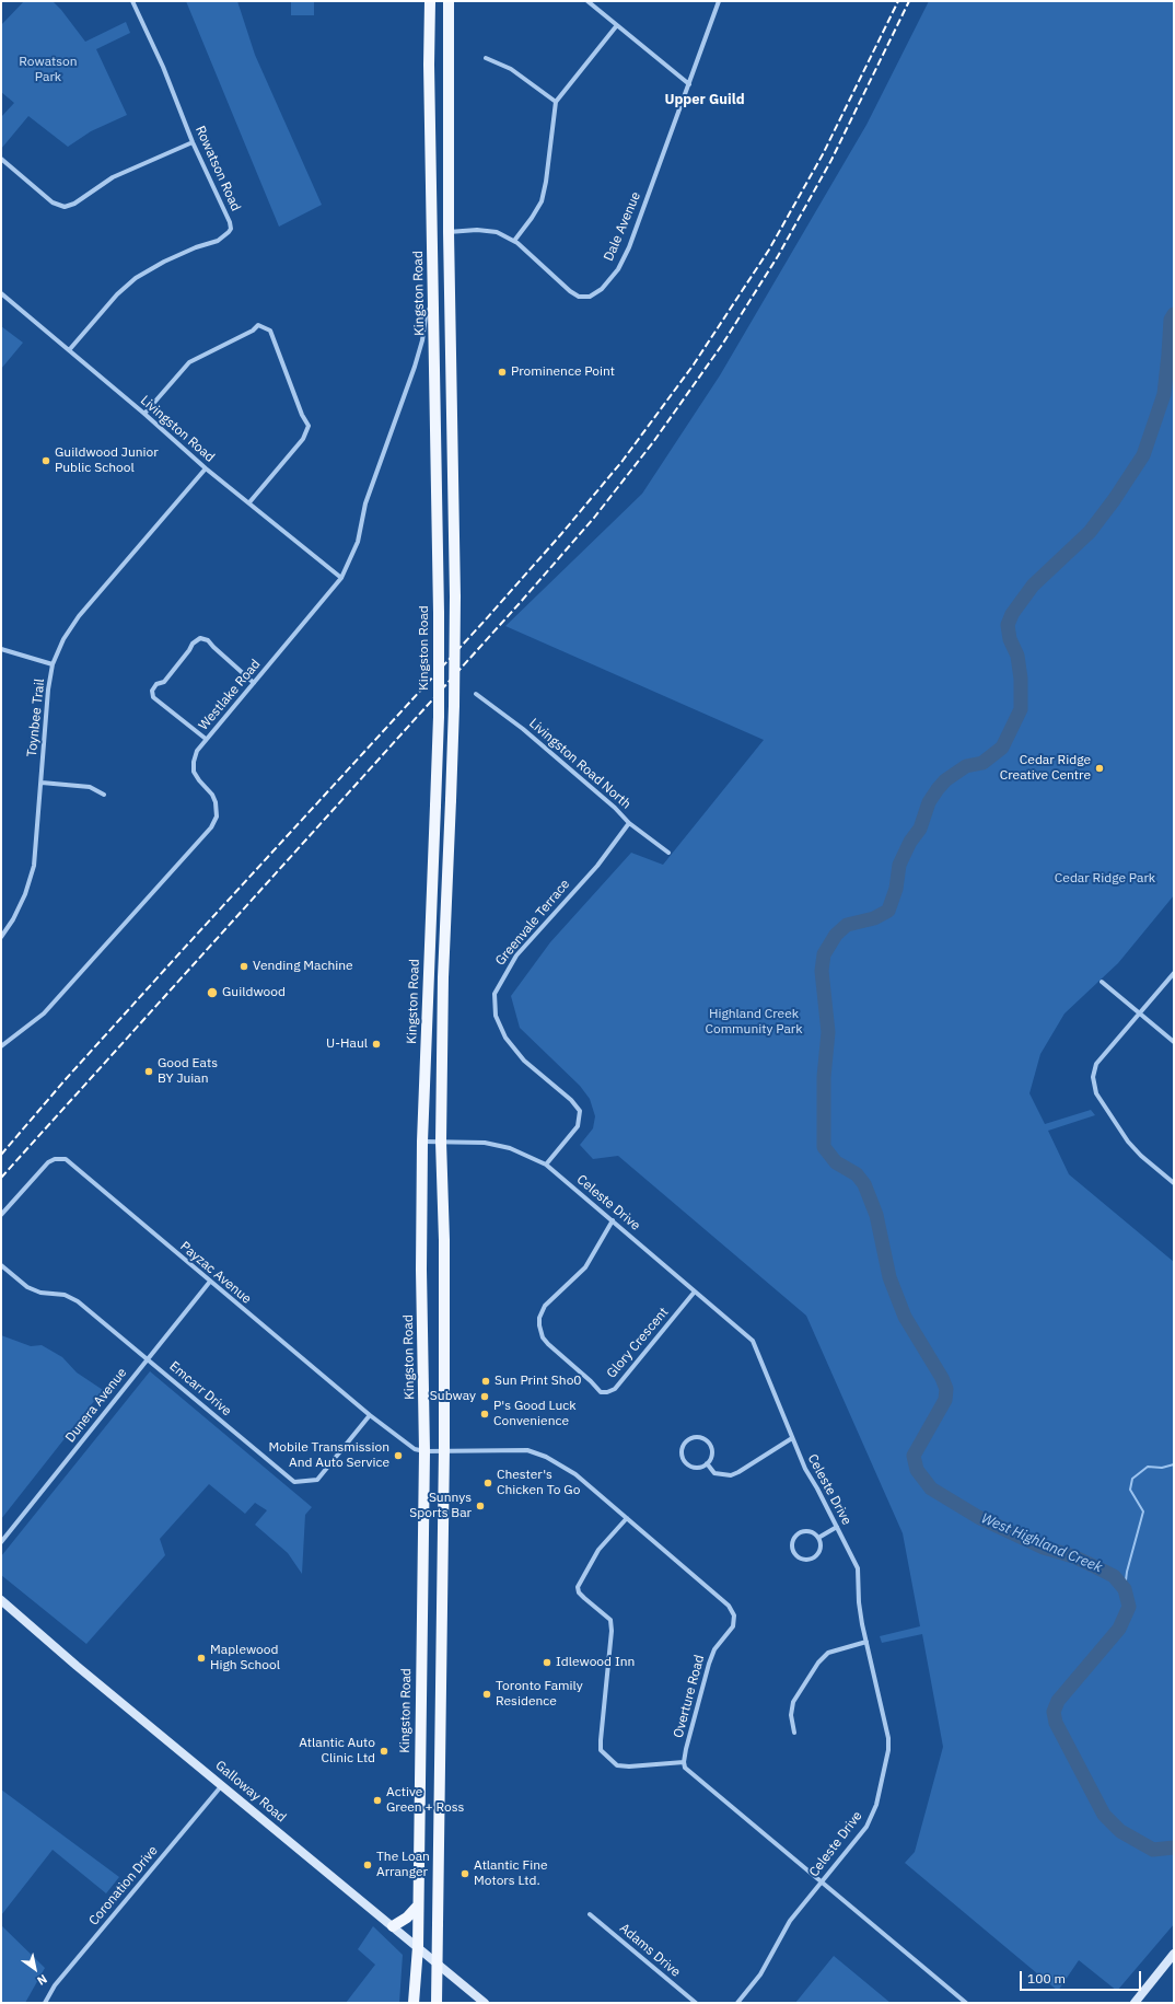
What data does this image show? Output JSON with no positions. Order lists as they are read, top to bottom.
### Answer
{
  "streets": {
    "main road": ["Kingston Road"],
    "street": [
      "Rowatson Road",
      "Dale Avenue",
      "Livingston Road",
      "Westlake Road",
      "Toynbee Trail",
      "Livingston Road North",
      "Greenvale Terrace",
      "Celeste Drive",
      "Payzac Avenue",
      "Glory Crescent",
      "Emcarr Drive",
      "Dunera Avenue",
      "Overture Road",
      "Galloway Road",
      "Coronation Drive",
      "Adams Drive"
    ]
  },
  "crossings": [
    ["Rowatson Road", "Livingston Road"],
    ["Kingston Road", "Westlake Road"],
    ["Kingston Road", "Celeste Drive"],
    ["Kingston Road", "Payzac Avenue"],
    ["Kingston Road", "Overture Road"],
    ["Kingston Road", "Galloway Road"],
    ["Livingston Road", "Westlake Road"],
    ["Livingston Road", "Toynbee Trail"],
    ["Livingston Road North", "Greenvale Terrace"],
    ["Greenvale Terrace", "Celeste Drive"],
    ["Celeste Drive", "Glory Crescent"],
    ["Payzac Avenue", "Emcarr Drive"],
    ["Payzac Avenue", "Dunera Avenue"],
    ["Payzac Avenue", "Overture Road"],
    ["Emcarr Drive", "Dunera Avenue"],
    ["Galloway Road", "Coronation Drive"]
  ],
  "districts": ["Upper Guild"],
  "water": ["West Highland Creek"],
  "parks": ["Rowatson Park", "Cedar Ridge Park", "Highland Creek Community Park"],
  "places": [
    "Prominence Point",
    "Guildwood Junior Public School",
    "Cedar Ridge Creative Centre",
    "Vending Machine",
    "Guildwood",
    "U-Haul",
    "Good Eats BY Juian",
    "Sun Print Sho0",
    "Subway",
    "P's Good Luck Convenience",
    "Mobile Transmission And Auto Service",
    "Chester's Chicken To Go",
    "Sunnys Sports Bar",
    "Maplewood High School",
    "Idlewood Inn",
    "Toronto Family Residence",
    "Atlantic Auto Clinic Ltd",
    "Active Green + Ross",
    "The Loan Arranger",
    "Atlantic Fine Motors Ltd."
  ],
  "scale_bar": "100 m",
  "north": "bottom right"
}
